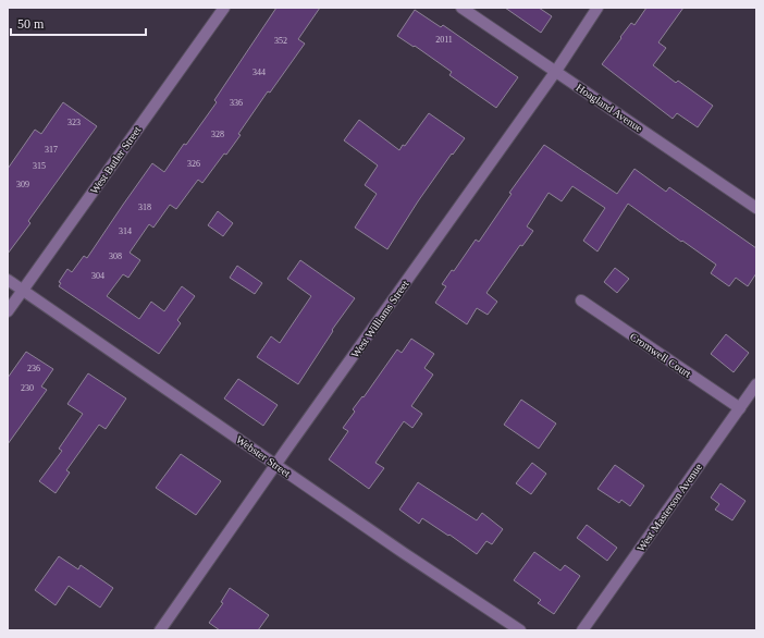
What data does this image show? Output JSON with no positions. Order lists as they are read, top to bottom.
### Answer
{
  "streets": {
    "street": [
      "Hoagland Avenue",
      "West Butler Street",
      "West Williams Street",
      "Cromwell Court",
      "Webster Street",
      "West Masterson Avenue"
    ]
  },
  "crossings": [
    ["Hoagland Avenue", "West Williams Street"],
    ["West Butler Street", "Webster Street"],
    ["West Williams Street", "Webster Street"],
    ["Cromwell Court", "West Masterson Avenue"]
  ],
  "house_numbers": [
    "2011",
    "352",
    "344",
    "336",
    "323",
    "328",
    "317",
    "326",
    "315",
    "309",
    "318",
    "314",
    "308",
    "304",
    "236",
    "230"
  ],
  "scale_bar": "50 m"
}
